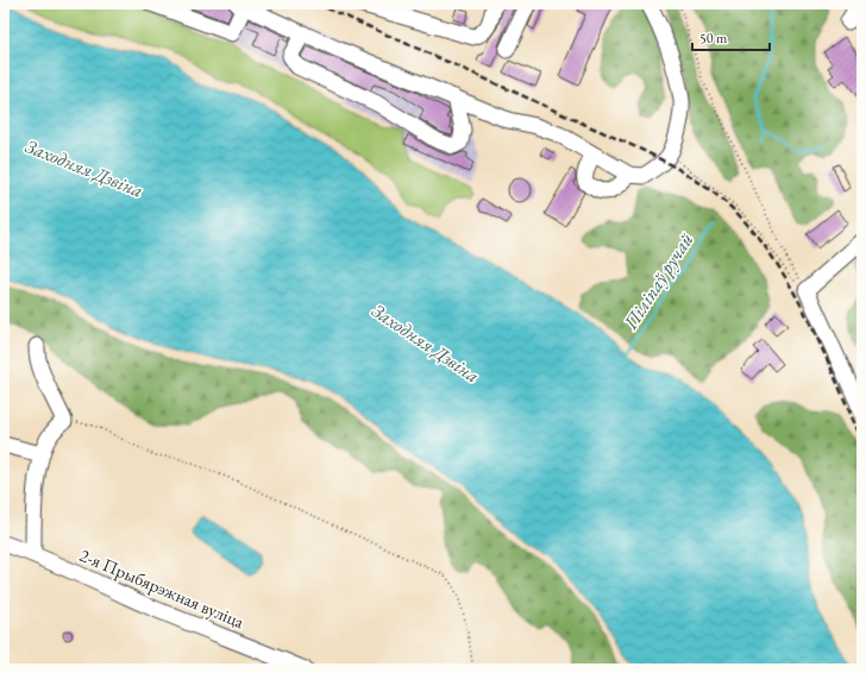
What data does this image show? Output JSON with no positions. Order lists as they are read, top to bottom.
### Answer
{
  "streets": {
    "street": ["2-я Прыбярэжная вуліца"]
  },
  "water": ["Заходняя Дзвіна", "Піліпаў ручай"],
  "scale_bar": "50 m"
}
